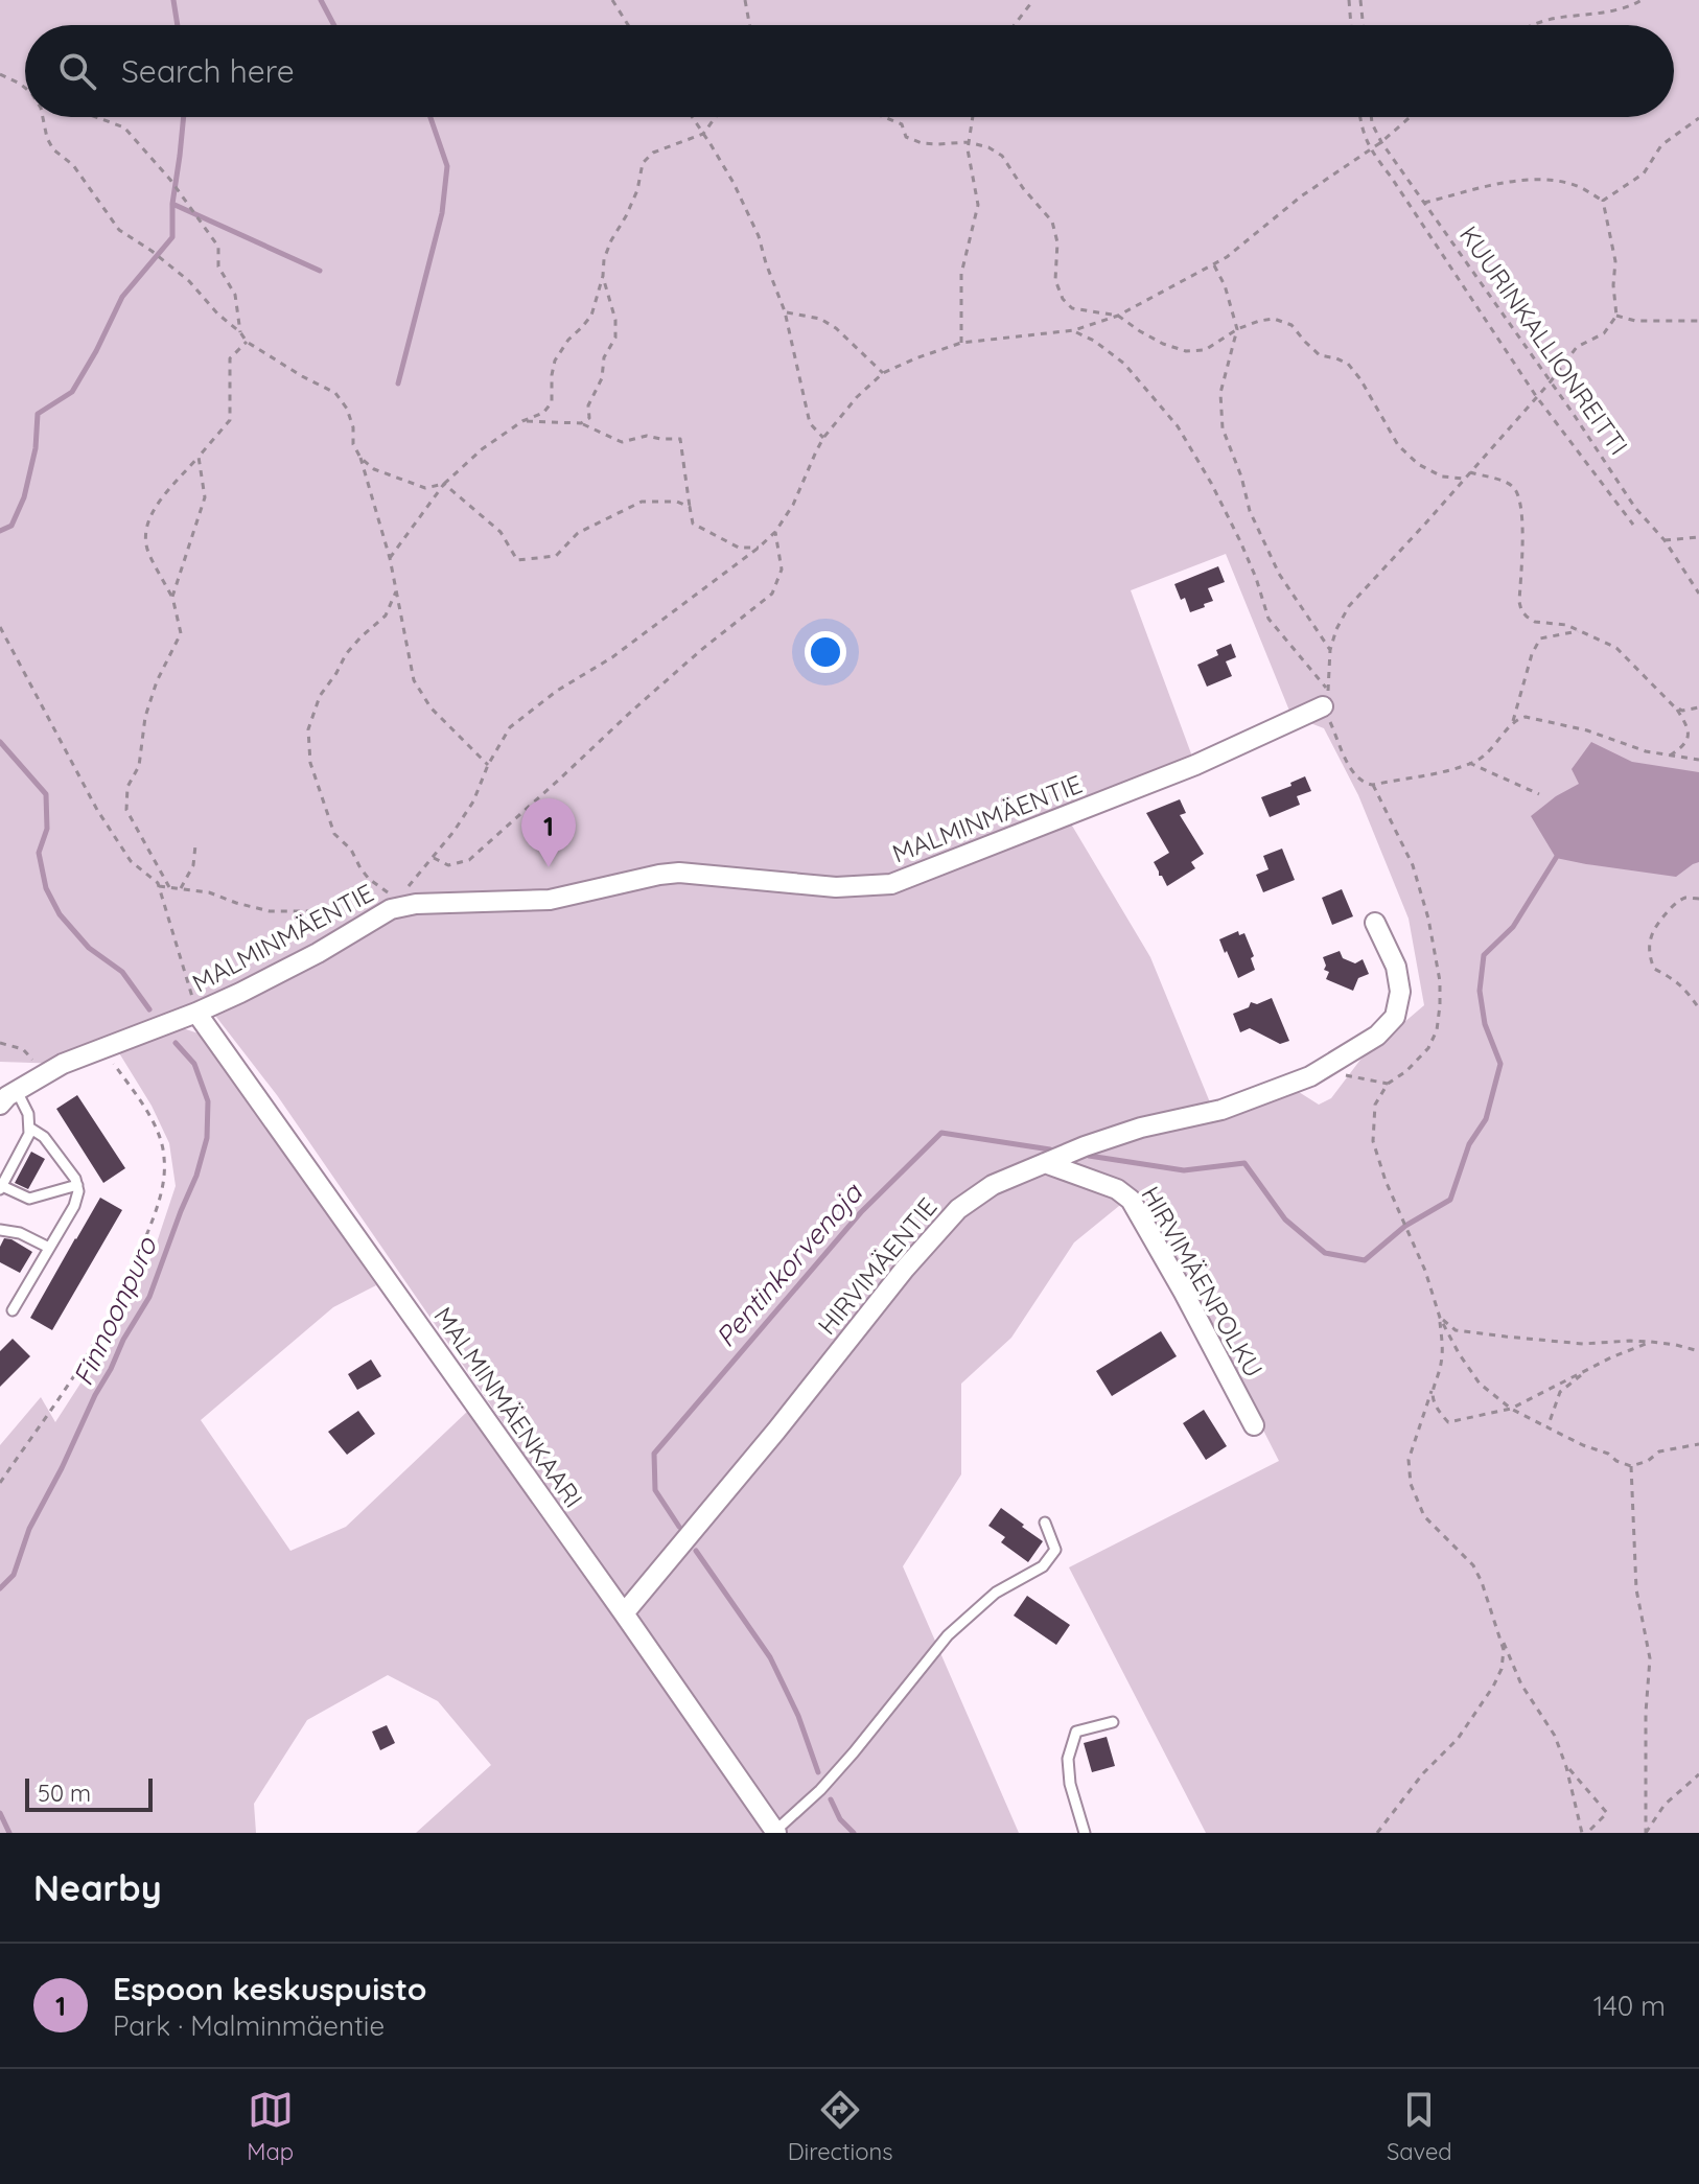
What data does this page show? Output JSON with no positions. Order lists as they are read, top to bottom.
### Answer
{
  "streets": {
    "street": [
      "MALMINMÄENTIE",
      "HIRVIMÄENTIE",
      "HIRVIMÄENPOLKU",
      "MALMINMÄENKAARI"
    ],
    "path": ["KUURINKALLIONREITTI"]
  },
  "crossings": [
    ["MALMINMÄENTIE", "MALMINMÄENKAARI"],
    ["HIRVIMÄENTIE", "HIRVIMÄENPOLKU"],
    ["HIRVIMÄENTIE", "MALMINMÄENKAARI"]
  ],
  "water": ["Pentinkorvenoja", "Finnoonpuro"],
  "scale_bar": "50 m",
  "page": {
    "search": "Search here",
    "pins": "1",
    "scale": "50 m",
    "heading": "Nearby",
    "list": [
      {
        "mark": "1",
        "name": "Espoon keskuspuisto",
        "note": "Park · Malminmäentie",
        "value": "140 m"
      }
    ],
    "nav": ["Map", "Directions", "Saved"]
  }
}
